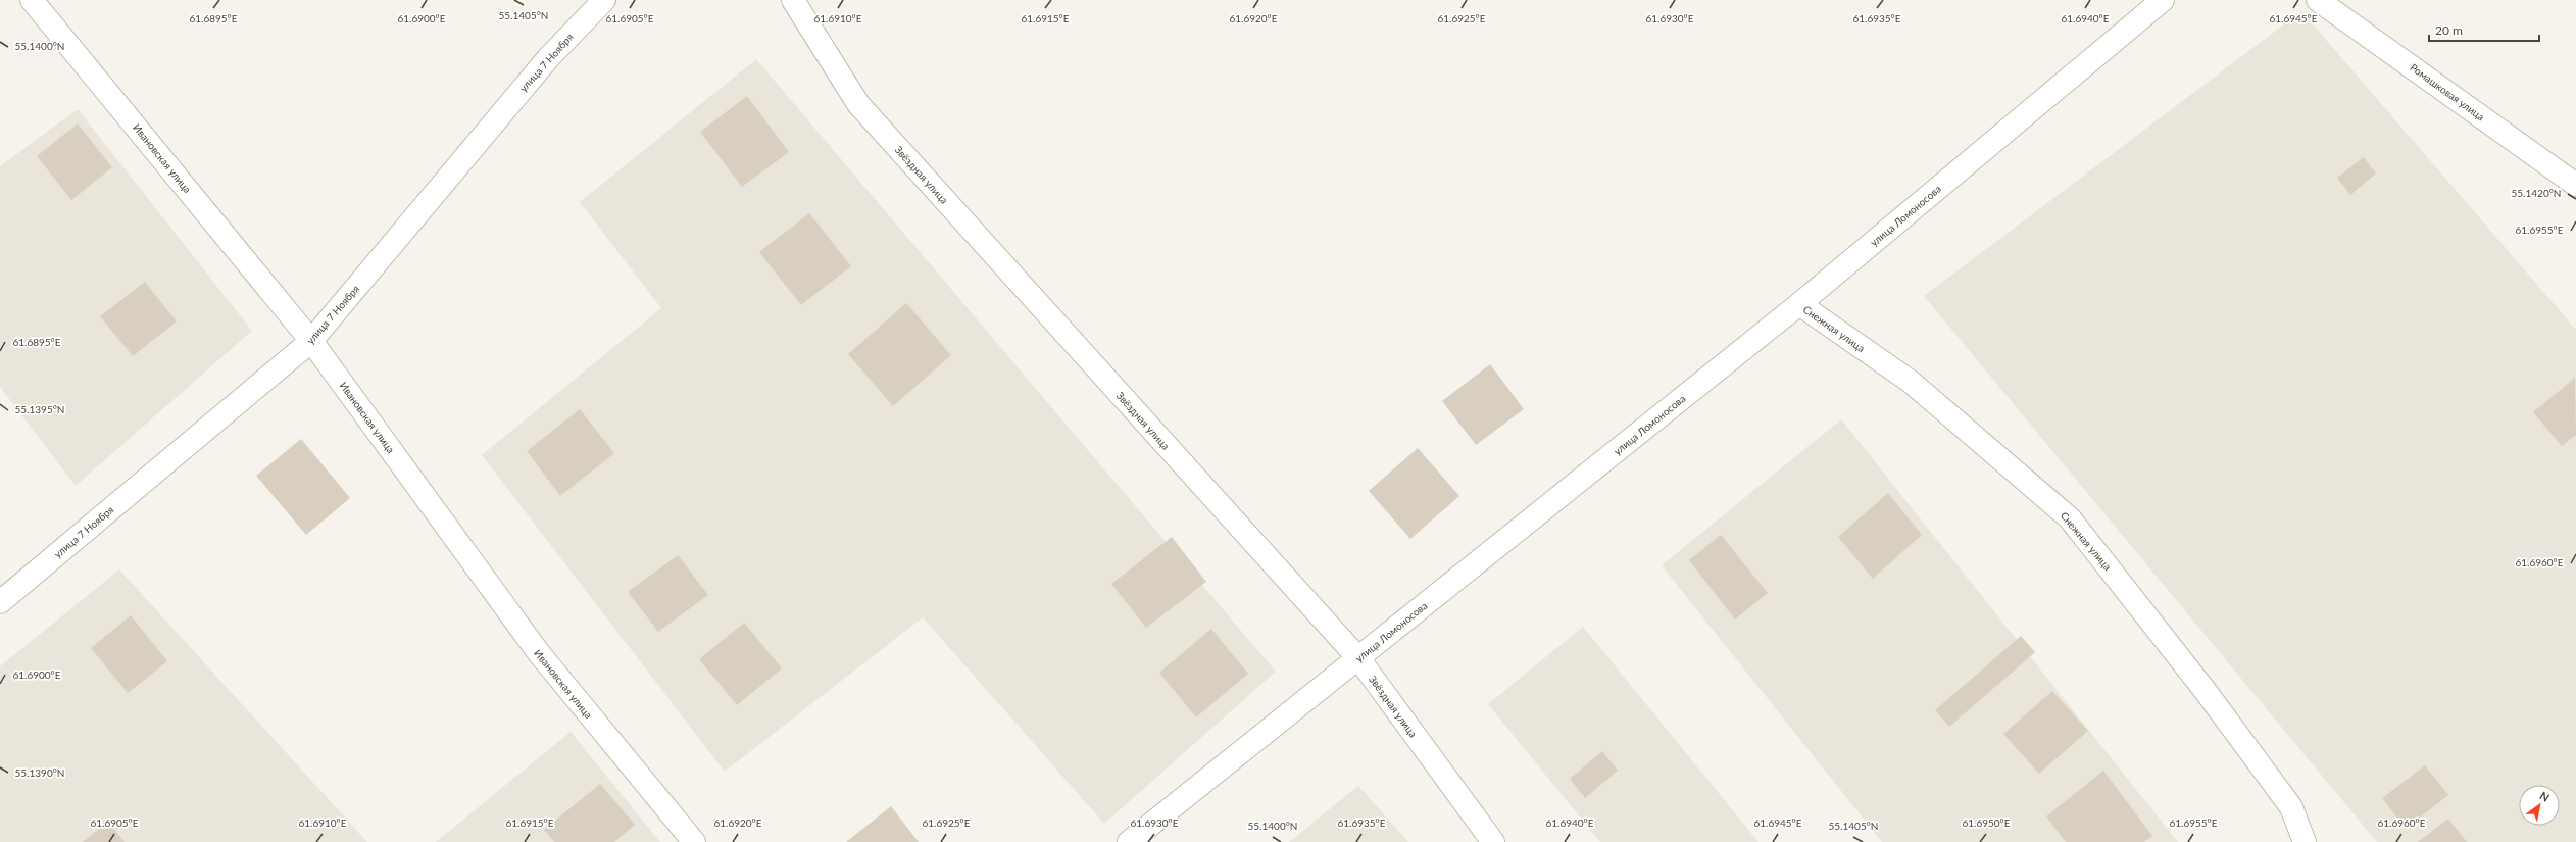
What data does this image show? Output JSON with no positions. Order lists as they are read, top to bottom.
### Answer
{
  "streets": {
    "street": [
      "улица 7 Ноября",
      "Ромашковая улица",
      "Ивановская улица",
      "Звёздная улица",
      "улица Ломоносова",
      "Снежная улица"
    ]
  },
  "crossings": [
    ["улица 7 Ноября", "Ивановская улица"],
    ["Звёздная улица", "улица Ломоносова"],
    ["улица Ломоносова", "Снежная улица"]
  ],
  "scale_bar": "20 m",
  "north": "top right",
  "coordinates": [
    "55.1405°N",
    "61.6920°E",
    "61.6895°E",
    "61.6900°E",
    "61.6905°E",
    "61.6910°E",
    "61.6915°E",
    "61.6925°E",
    "61.6930°E",
    "61.6935°E",
    "61.6940°E",
    "61.6945°E",
    "55.1400°N",
    "55.1420°N",
    "61.6955°E",
    "55.1395°N",
    "61.6960°E",
    "55.1390°N",
    "61.6950°E"
  ]
}
